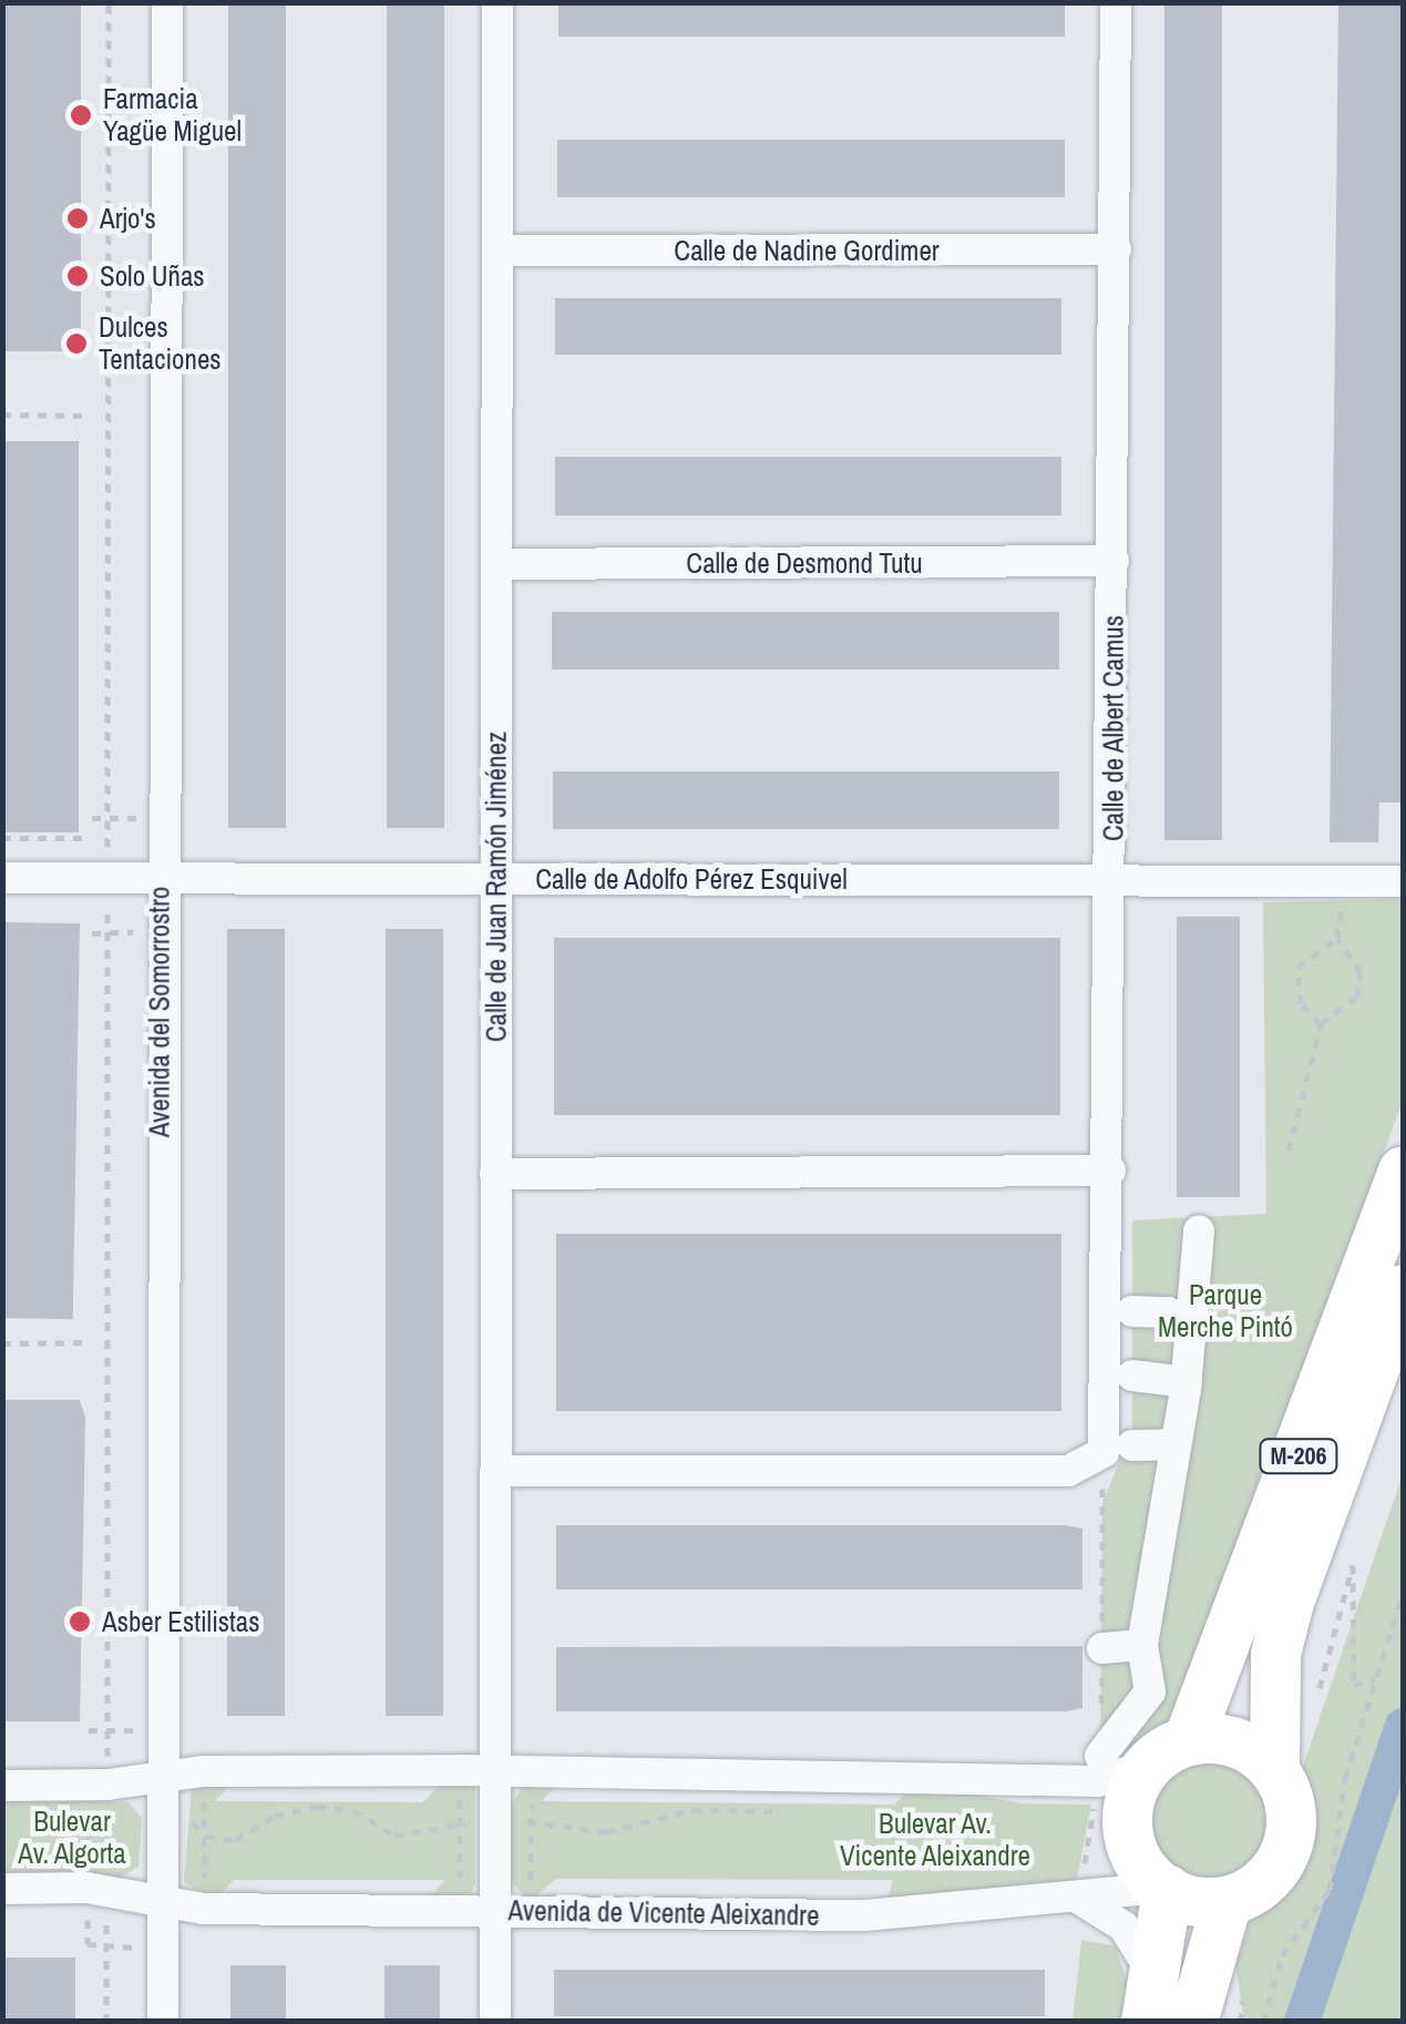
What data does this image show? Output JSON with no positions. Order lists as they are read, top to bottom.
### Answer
{
  "streets": {
    "main road": ["M-206"],
    "street": [
      "Calle de Nadine Gordimer",
      "Calle de Desmond Tutu",
      "Calle de Albert Camus",
      "Calle de Adolfo Pérez Esquivel",
      "Calle de Juan Ramón Jiménez",
      "Avenida del Somorrostro",
      "Avenida de Vicente Aleixandre"
    ]
  },
  "crossings": [
    ["Calle de Nadine Gordimer", "Calle de Albert Camus"],
    ["Calle de Nadine Gordimer", "Calle de Juan Ramón Jiménez"],
    ["Calle de Desmond Tutu", "Calle de Albert Camus"],
    ["Calle de Desmond Tutu", "Calle de Juan Ramón Jiménez"],
    ["Calle de Albert Camus", "Calle de Adolfo Pérez Esquivel"],
    ["Calle de Adolfo Pérez Esquivel", "Calle de Juan Ramón Jiménez"],
    ["Calle de Adolfo Pérez Esquivel", "Avenida del Somorrostro"],
    ["Calle de Juan Ramón Jiménez", "Avenida de Vicente Aleixandre"],
    ["Avenida del Somorrostro", "Avenida de Vicente Aleixandre"],
    ["M-206", "Avenida de Vicente Aleixandre"]
  ],
  "parks": ["Parque Merche Pintó", "Bulevar Av. Algorta", "Bulevar Av. Vicente Aleixandre"],
  "places": [
    "Farmacia Yagüe Miguel",
    "Arjo's",
    "Solo Uñas",
    "Dulces Tentaciones",
    "Asber Estilistas"
  ]
}
